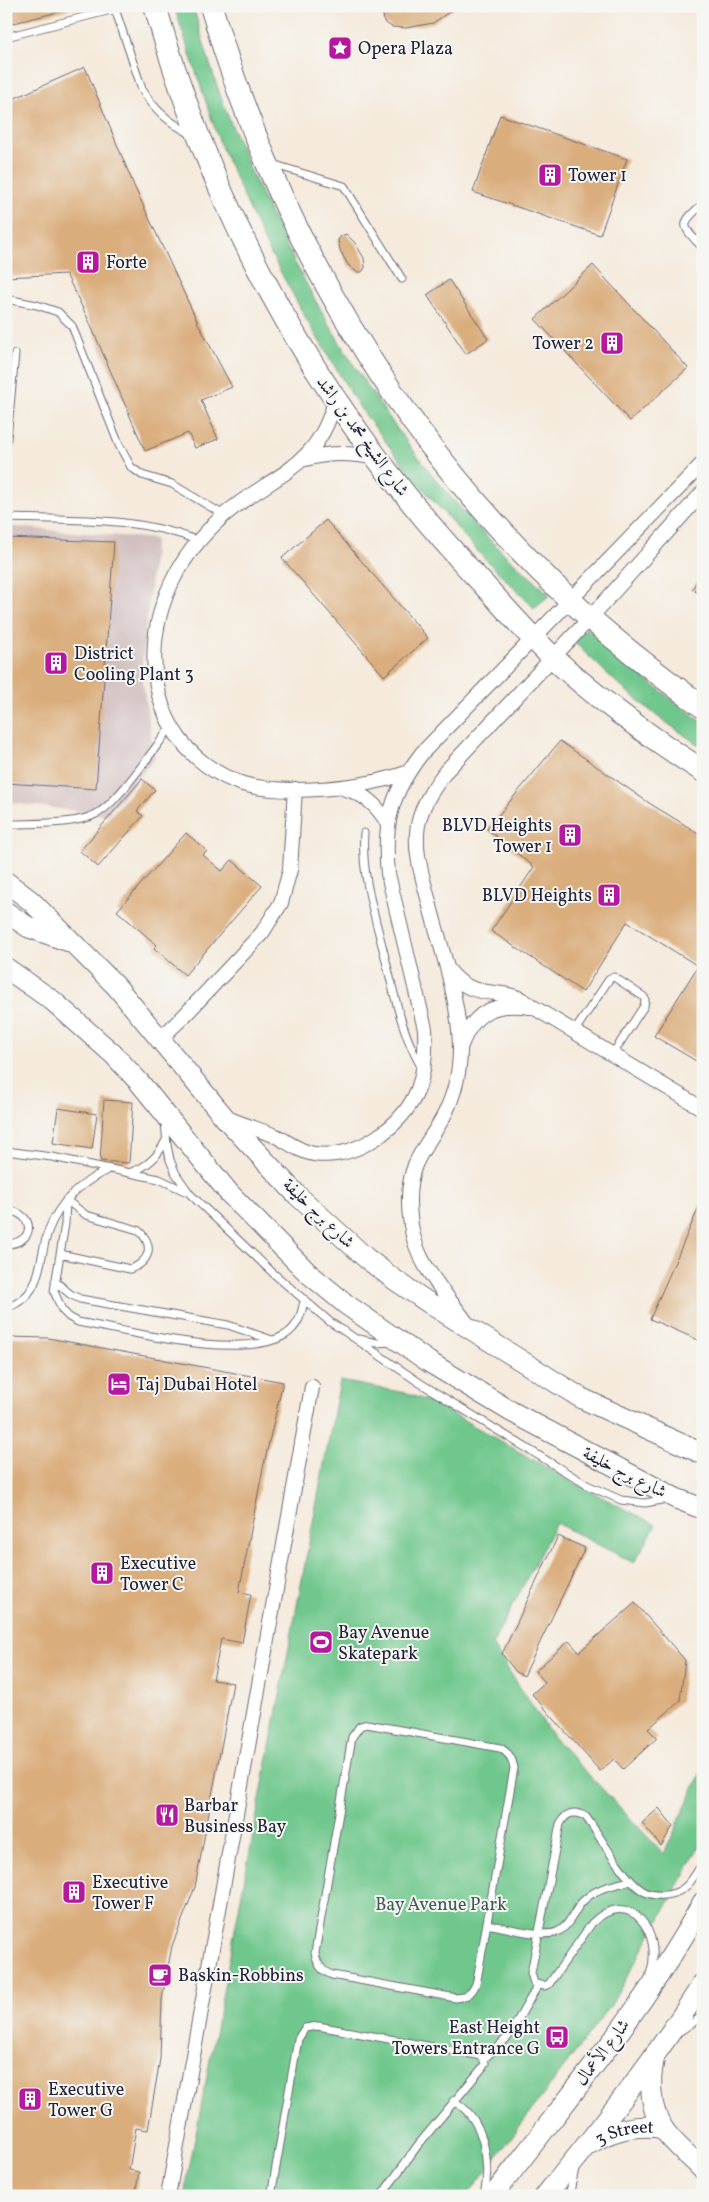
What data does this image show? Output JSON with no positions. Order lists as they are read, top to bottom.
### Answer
{
  "streets": {
    "main road": ["شارع الشيخ محمد بن راشد"],
    "street": ["شارع برج خليفة", "شارع الأعمال", "3 Street"]
  },
  "parks": ["Bay Avenue Park"],
  "places": {
    "place": ["Opera Plaza"],
    "building": [
      "Tower 1",
      "Forte",
      "Tower 2",
      "District Cooling Plant 3",
      "BLVD Heights Tower 1",
      "BLVD Heights",
      "Executive Tower C",
      "Executive Tower F",
      "Executive Tower G"
    ],
    "hotel": ["Taj Dubai Hotel"],
    "sports": ["Bay Avenue Skatepark"],
    "restaurant": ["Barbar Business Bay"],
    "cafe": ["Baskin-Robbins"],
    "bus stop": ["East Height Towers Entrance G"]
  }
}
